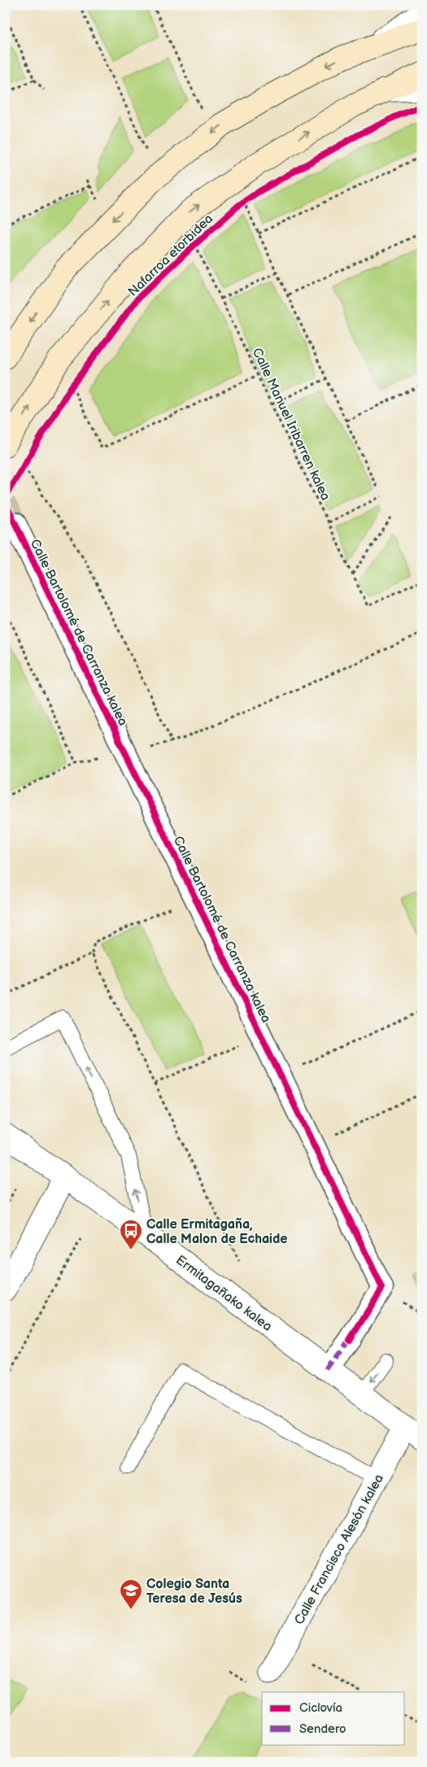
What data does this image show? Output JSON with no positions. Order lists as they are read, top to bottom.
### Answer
{
  "streets": {
    "main road": ["Nafarroa etorbidea"],
    "street": ["Calle Bartolomé de Carranza kalea", "Ermitagañako kalea", "Calle Francisco Alesón kalea"],
    "path": ["Calle Manuel Iribarren kalea"]
  },
  "crossings": [
    ["Nafarroa etorbidea", "Calle Manuel Iribarren kalea"],
    ["Calle Bartolomé de Carranza kalea", "Ermitagañako kalea"],
    ["Ermitagañako kalea", "Calle Francisco Alesón kalea"]
  ],
  "places": {
    "bus stop": ["Calle Ermitagaña, Calle Malon de Echaide"],
    "school or university": ["Colegio Santa Teresa de Jesús"]
  },
  "legend": ["Ciclovía", "Sendero"]
}
